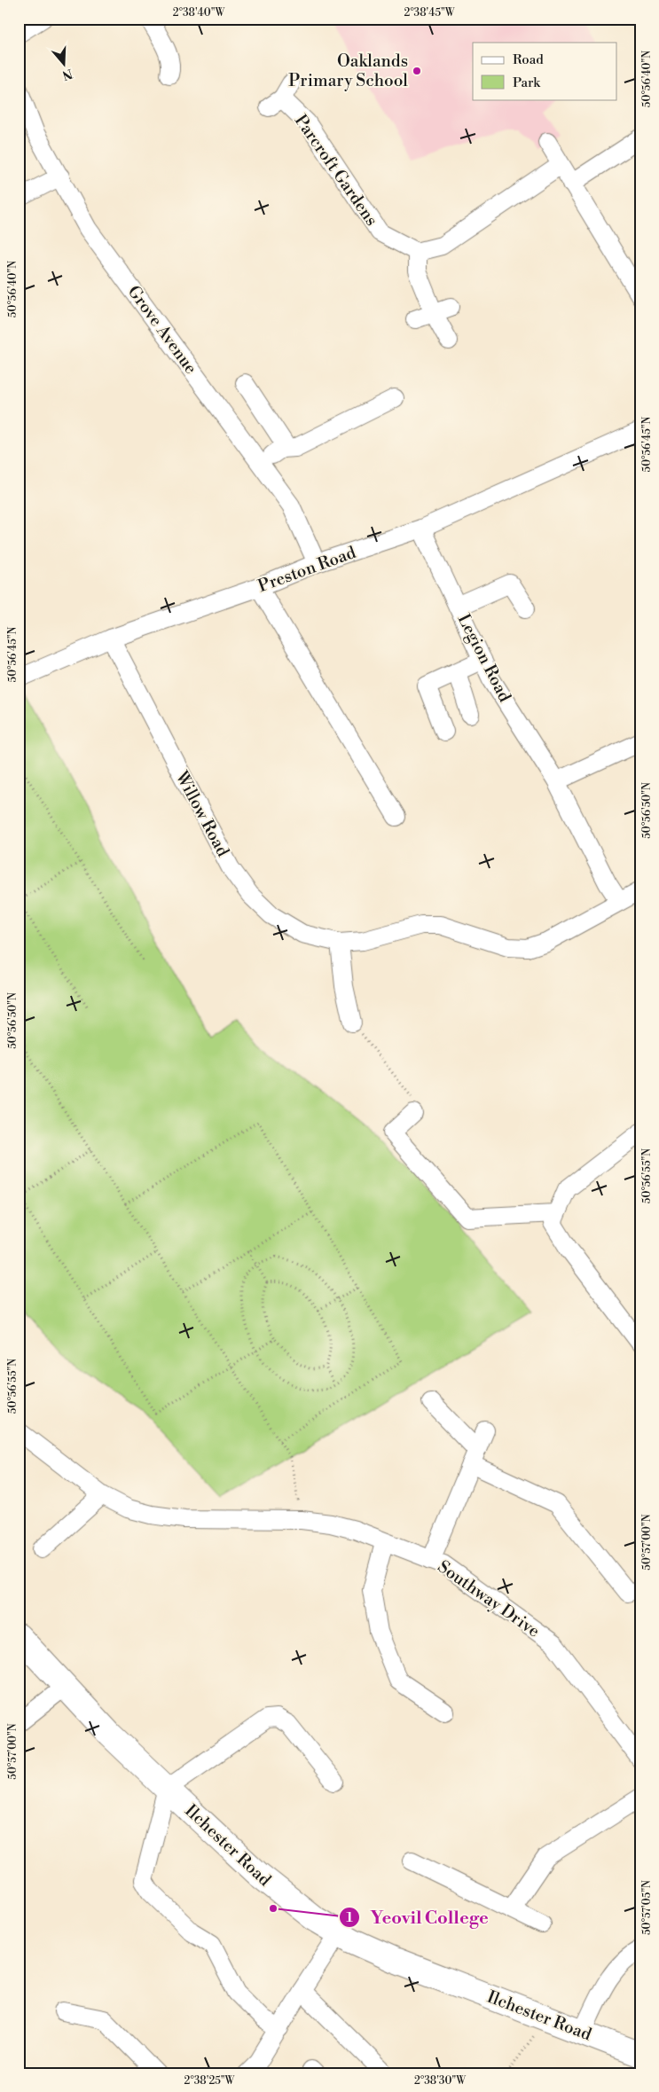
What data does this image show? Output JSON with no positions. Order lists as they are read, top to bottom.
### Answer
{
  "streets": {
    "highway": ["Ilchester Road"],
    "street": [
      "Parcroft Gardens",
      "Grove Avenue",
      "Preston Road",
      "Legion Road",
      "Willow Road",
      "Southway Drive"
    ]
  },
  "crossings": [
    ["Grove Avenue", "Preston Road"],
    ["Preston Road", "Legion Road"],
    ["Preston Road", "Willow Road"],
    ["Legion Road", "Willow Road"]
  ],
  "places": ["Oaklands Primary School", "Yeovil College"],
  "legend": ["Road", "Park"],
  "north": "bottom",
  "coordinates": [
    "2°38'40\"W",
    "2°38'45\"W",
    "50°56'40\"N",
    "50°56'45\"N",
    "50°56'50\"N",
    "50°56'55\"N",
    "50°57'00\"N",
    "50°57'05\"N",
    "2°38'25\"W",
    "2°38'30\"W"
  ]
}
